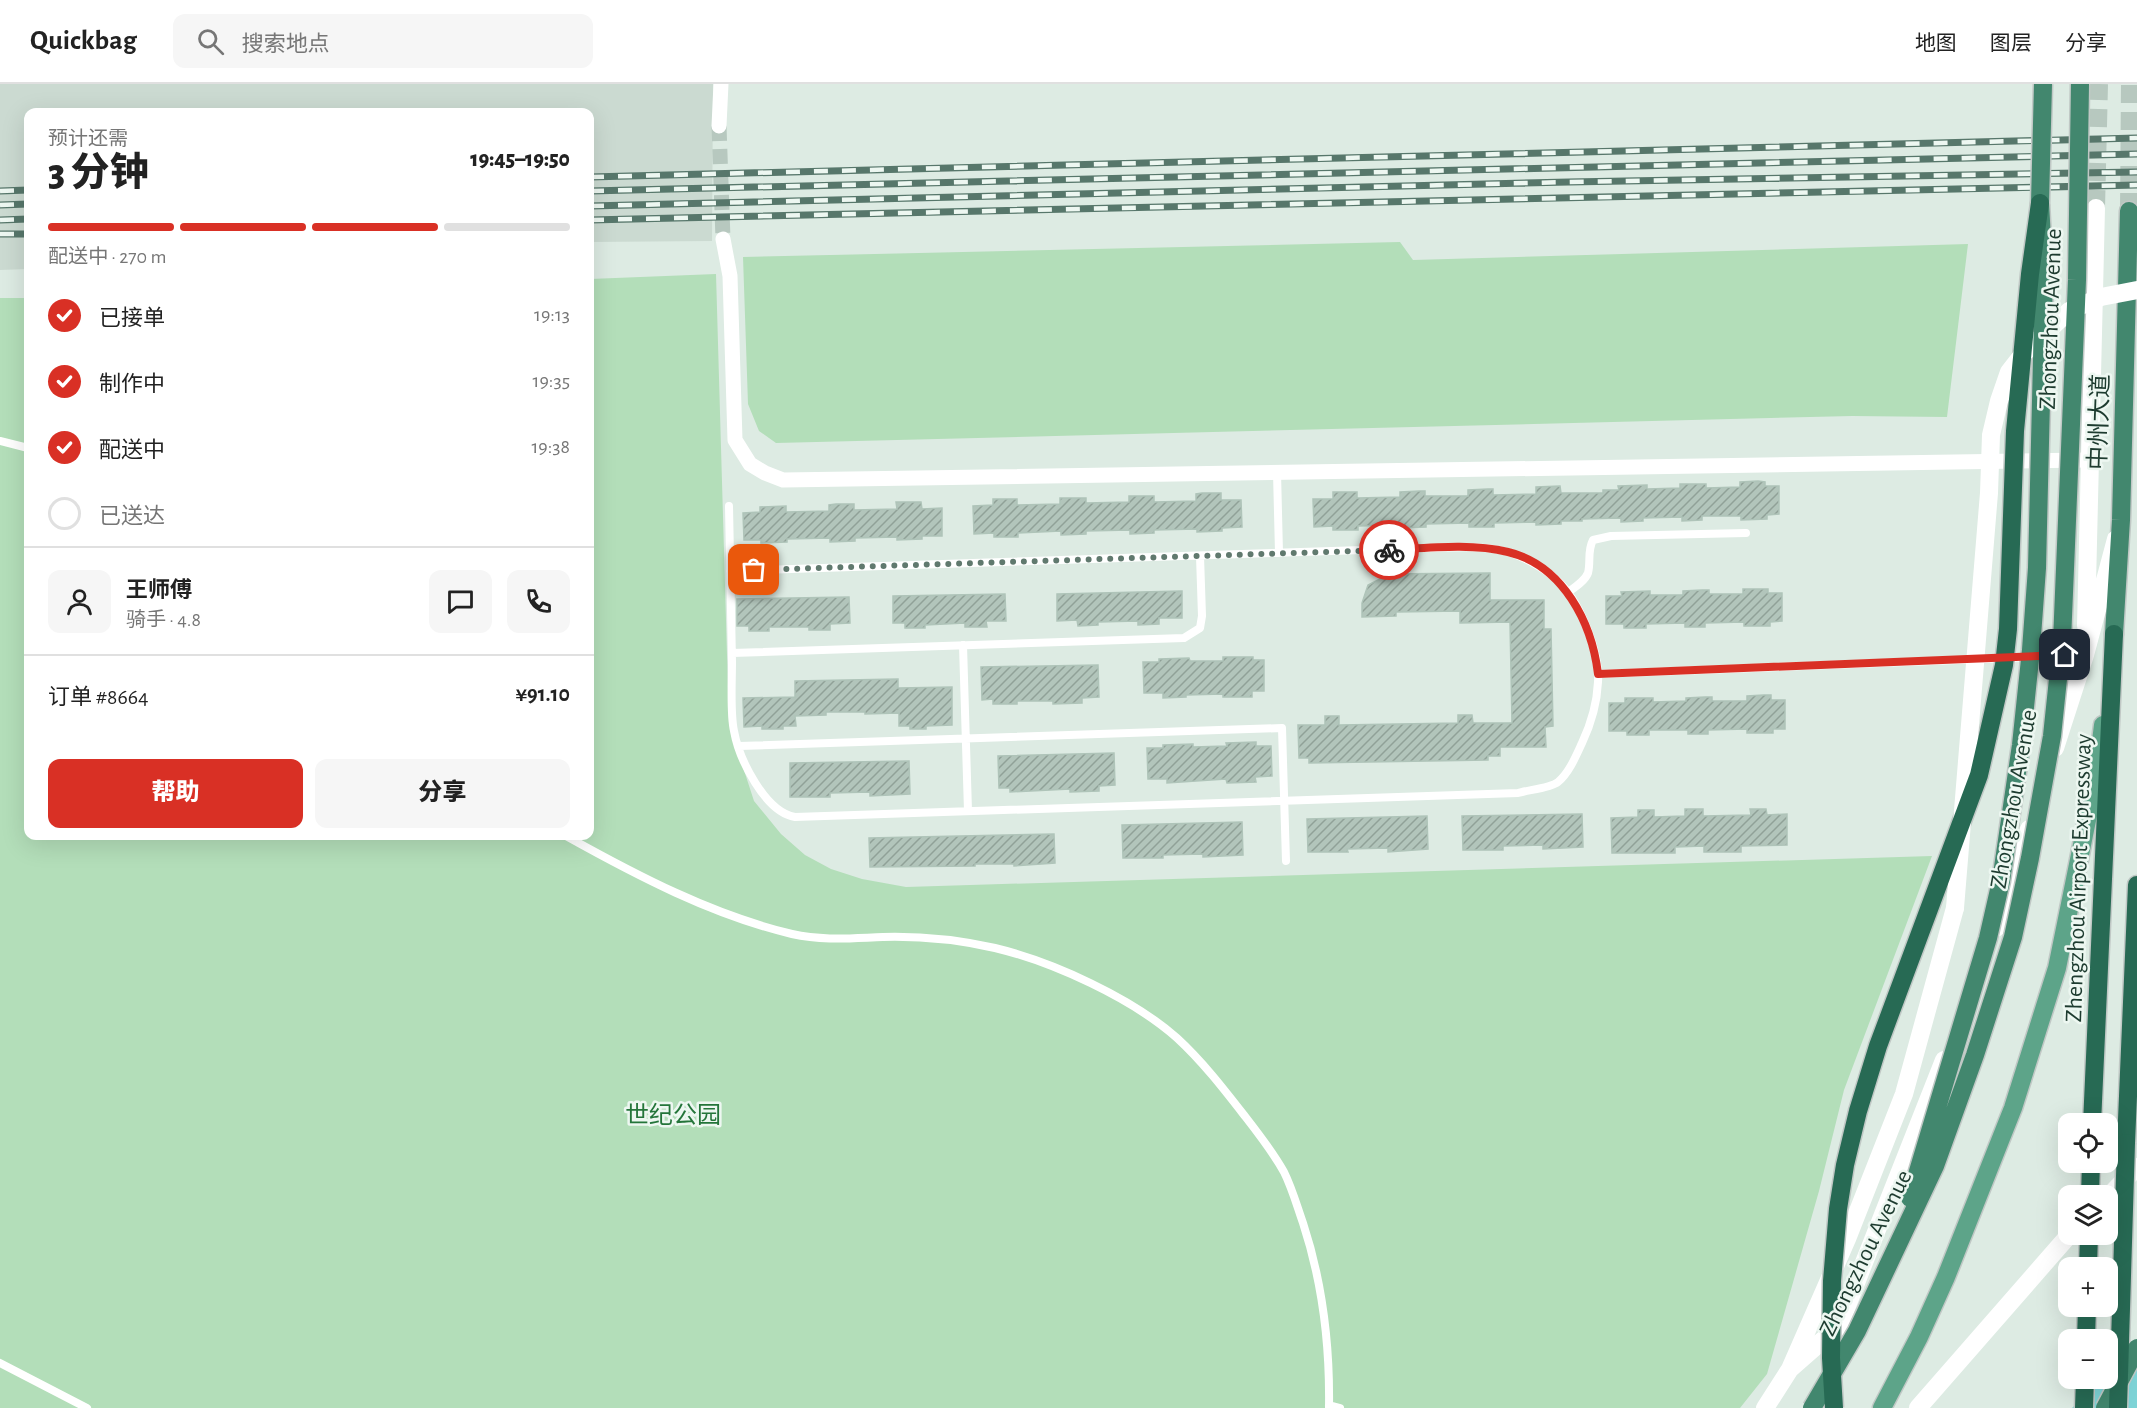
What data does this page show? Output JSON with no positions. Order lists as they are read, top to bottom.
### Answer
{
  "streets": {
    "highway": ["Zhongzhou Avenue", "中州大道", "Zhengzhou Airport Expressway"]
  },
  "crossings": [
    ["中州大道", "Zhengzhou Airport Expressway"]
  ],
  "parks": ["世纪公园"],
  "page": {
    "header": "Quickbag",
    "search": "搜索地点",
    "nav": ["地图", "图层", "分享"],
    "heading": ["3 分钟", "预计还需", "19:45–19:50"],
    "panel": [
      "王师傅",
      "骑手 · 4.8",
      "订单 #8664",
      "¥91.10"
    ],
    "bar": "配送中 · 270 m",
    "list": [
      ["已接单", "19:13"],
      ["制作中", "19:35"],
      ["配送中", "19:38"],
      "已送达"
    ],
    "buttons": ["帮助", "分享"],
    "map_buttons": ["+", "−"]
  }
}
